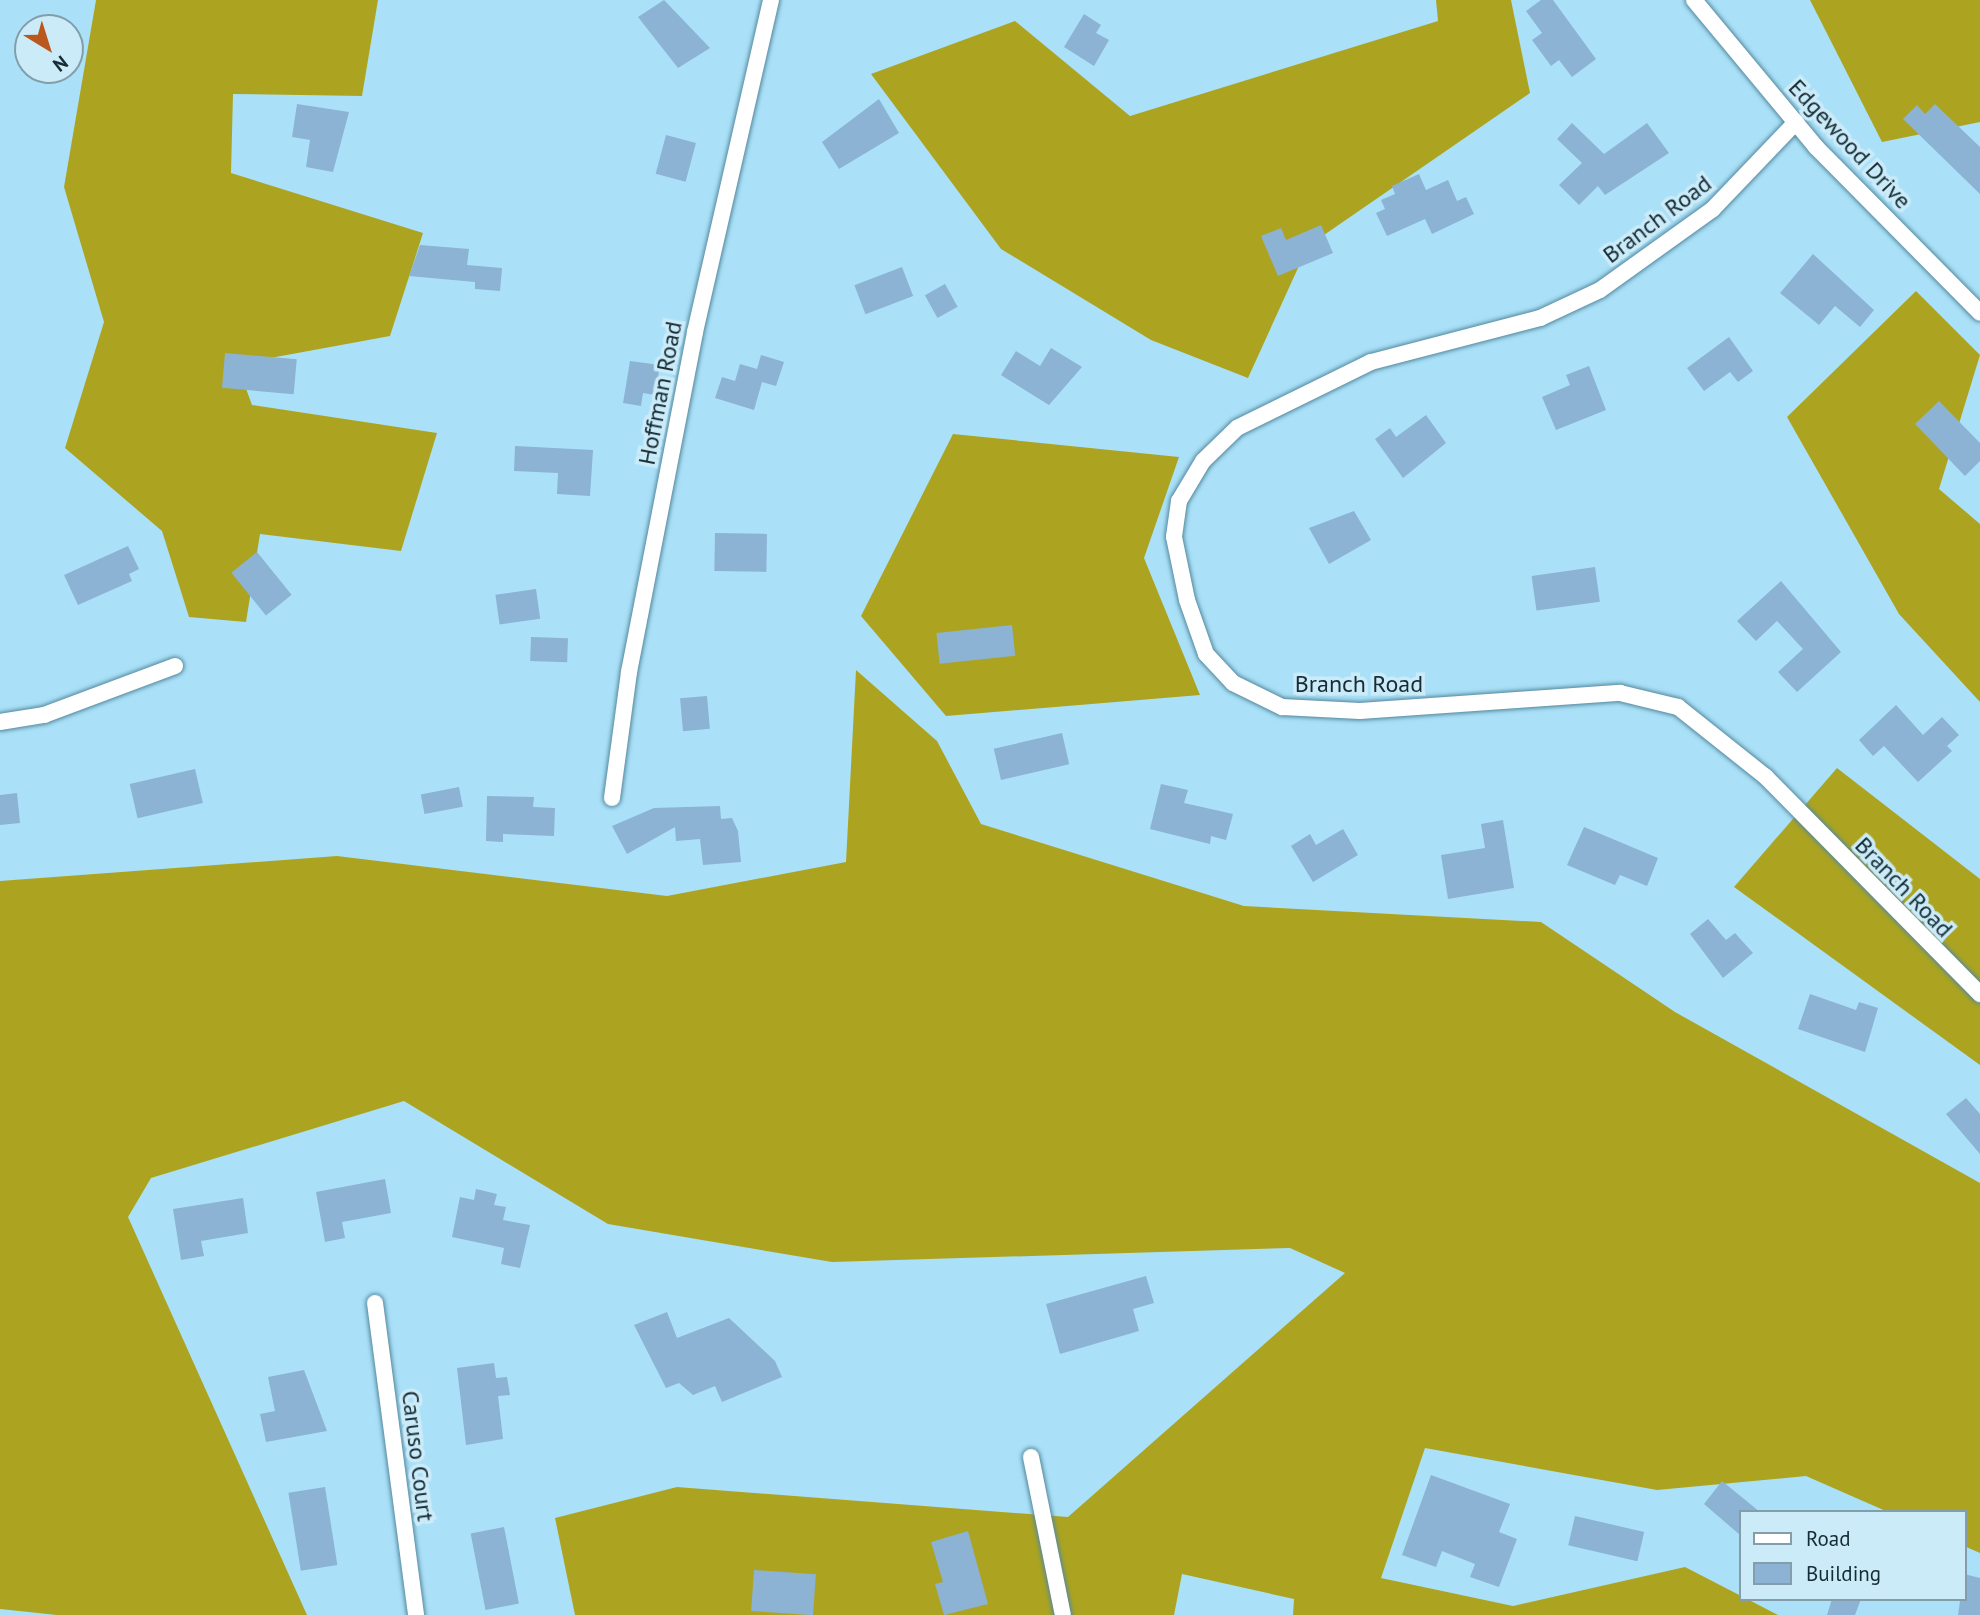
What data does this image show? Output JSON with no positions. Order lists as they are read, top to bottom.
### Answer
{
  "streets": {
    "street": [
      "Edgewood Drive",
      "Branch Road",
      "Hoffman Road",
      "Caruso Court"
    ]
  },
  "crossings": [
    ["Edgewood Drive", "Branch Road"]
  ],
  "legend": ["Road", "Building"],
  "north": "bottom right"
}
